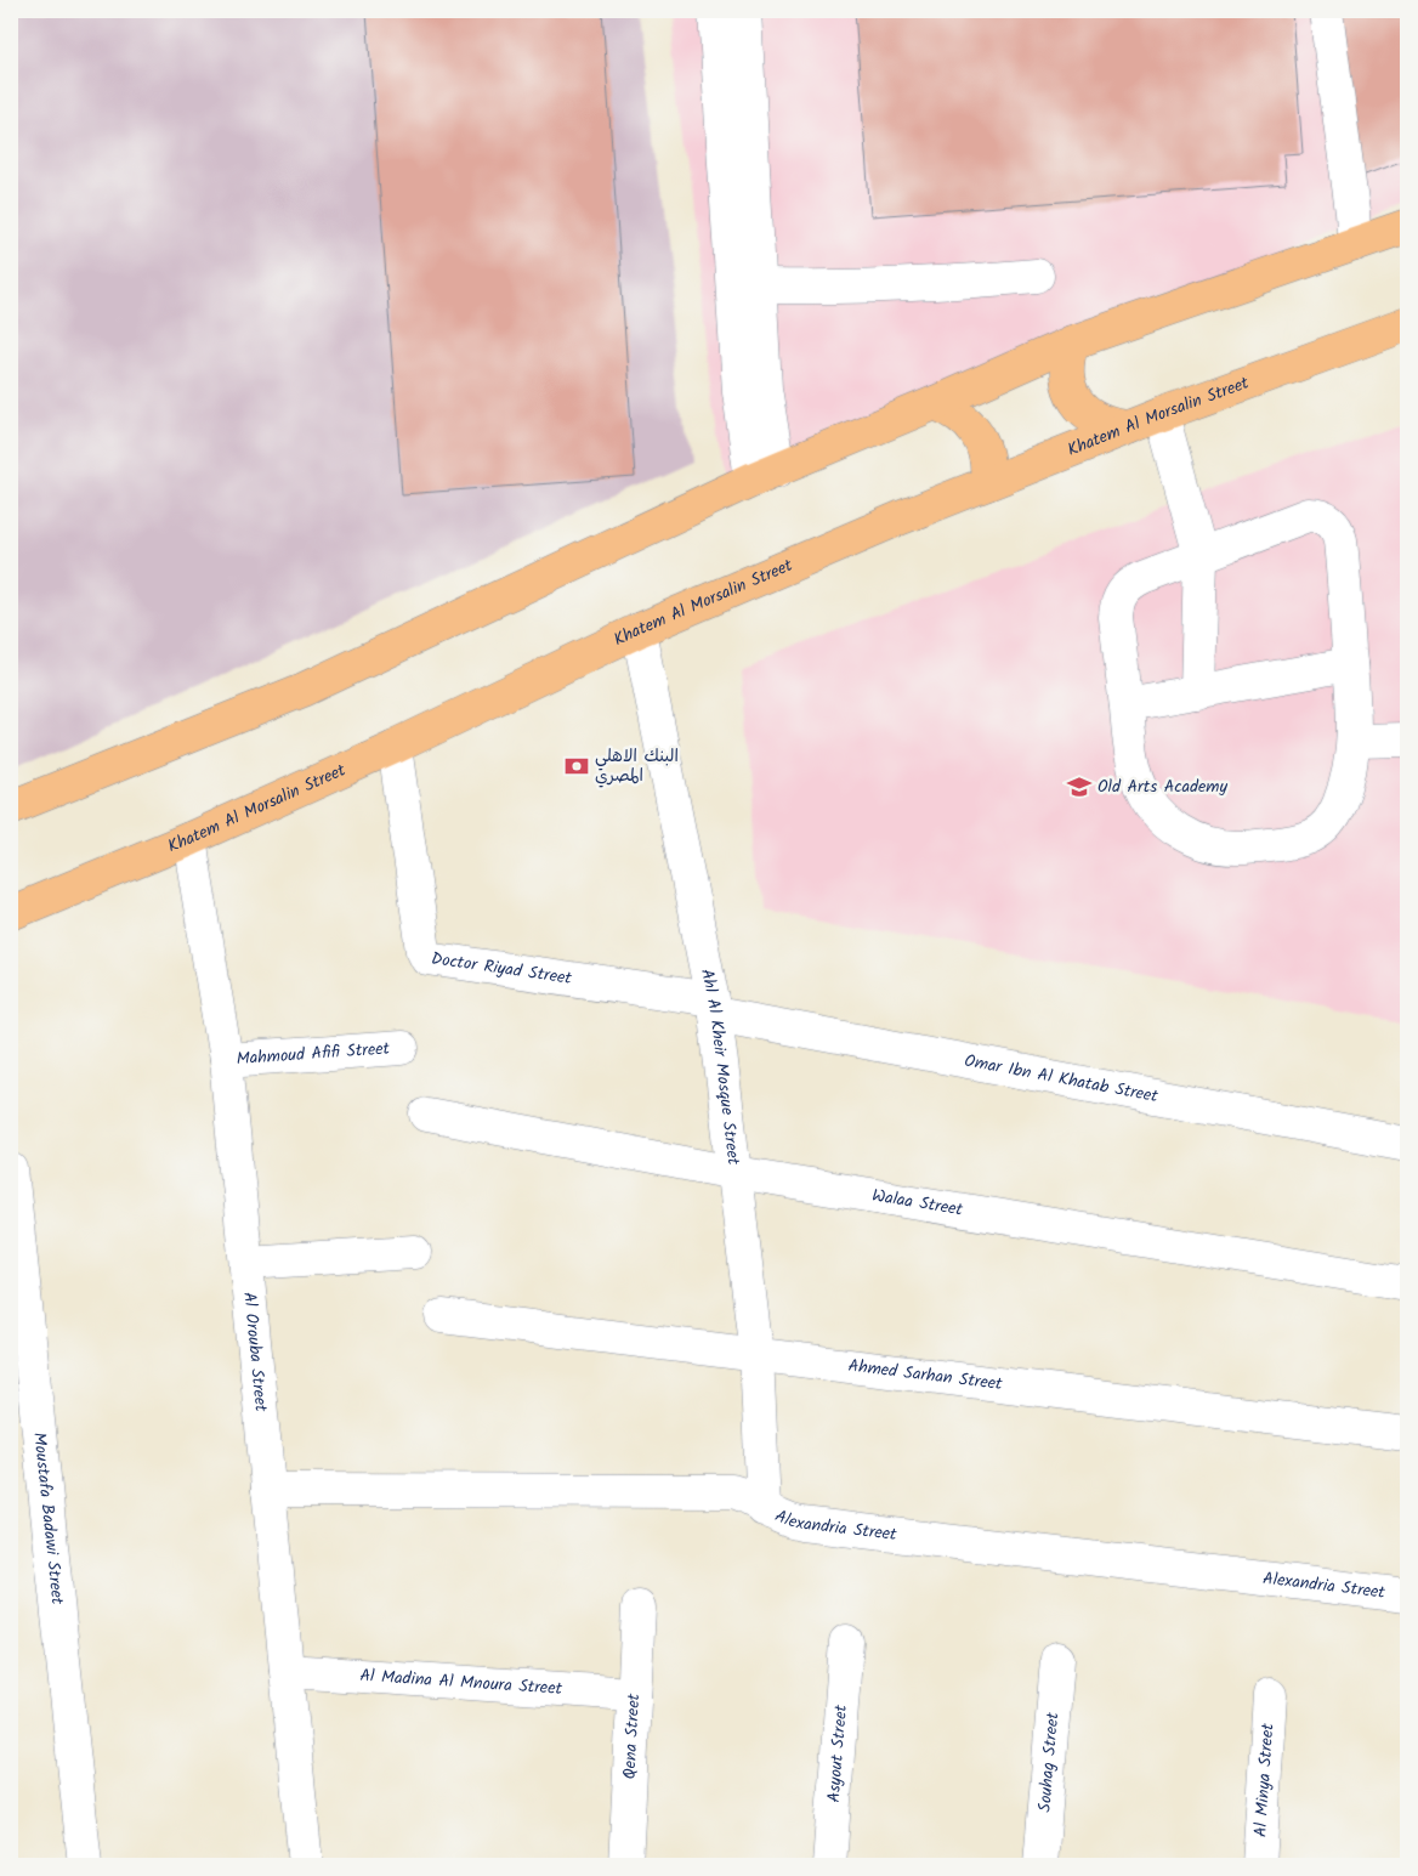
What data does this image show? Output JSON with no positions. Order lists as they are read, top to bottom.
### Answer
{
  "streets": {
    "main road": ["Khatem Al Morsalin Street"],
    "street": [
      "Doctor Riyad Street",
      "Mahmoud Afifi Street",
      "Ahl Al Kheir Mosque Street",
      "Omar Ibn Al Khatab Street",
      "Walaa Street",
      "Al Orouba Street",
      "Ahmed Sarhan Street",
      "Moustafa Badawi Street",
      "Alexandria Street",
      "Al Madina Al Mnoura Street",
      "Qena Street",
      "Asyout Street",
      "Souhag Street",
      "Al Minya Street"
    ]
  },
  "crossings": [
    ["Khatem Al Morsalin Street", "Doctor Riyad Street"],
    ["Khatem Al Morsalin Street", "Ahl Al Kheir Mosque Street"],
    ["Khatem Al Morsalin Street", "Al Orouba Street"],
    ["Doctor Riyad Street", "Ahl Al Kheir Mosque Street"],
    ["Doctor Riyad Street", "Omar Ibn Al Khatab Street"],
    ["Mahmoud Afifi Street", "Al Orouba Street"],
    ["Ahl Al Kheir Mosque Street", "Omar Ibn Al Khatab Street"],
    ["Ahl Al Kheir Mosque Street", "Walaa Street"],
    ["Ahl Al Kheir Mosque Street", "Ahmed Sarhan Street"],
    ["Ahl Al Kheir Mosque Street", "Alexandria Street"],
    ["Al Orouba Street", "Alexandria Street"],
    ["Al Orouba Street", "Al Madina Al Mnoura Street"],
    ["Al Madina Al Mnoura Street", "Qena Street"]
  ],
  "places": {
    "bank": ["البنك الاهلي المصري"],
    "school or university": ["Old Arts Academy"]
  }
}
